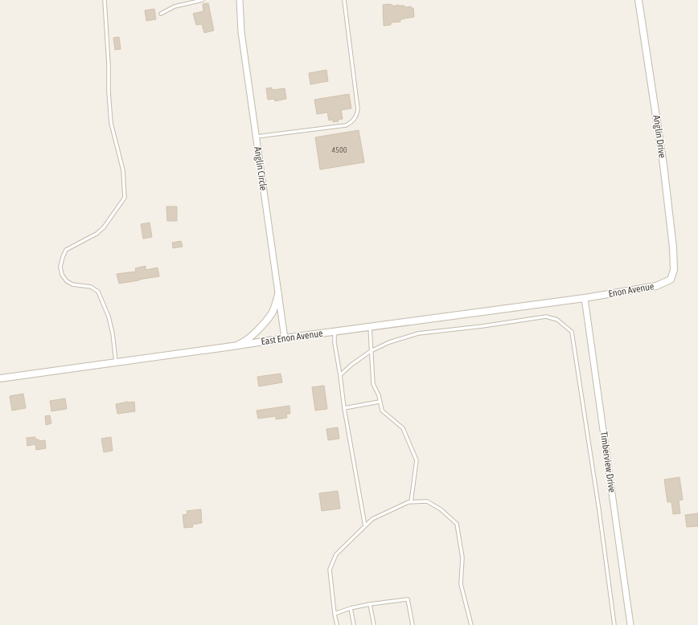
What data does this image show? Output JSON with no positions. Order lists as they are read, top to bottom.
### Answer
{
  "streets": {
    "street": [
      "Anglin Drive",
      "Anglin Circle",
      "Enon Avenue",
      "East Enon Avenue",
      "Timberview Drive"
    ]
  },
  "crossings": [
    ["Anglin Drive", "Enon Avenue"],
    ["Anglin Circle", "East Enon Avenue"],
    ["Enon Avenue", "East Enon Avenue"],
    ["Enon Avenue", "Timberview Drive"],
    ["East Enon Avenue", "Timberview Drive"]
  ],
  "house_numbers": ["4500"]
}
